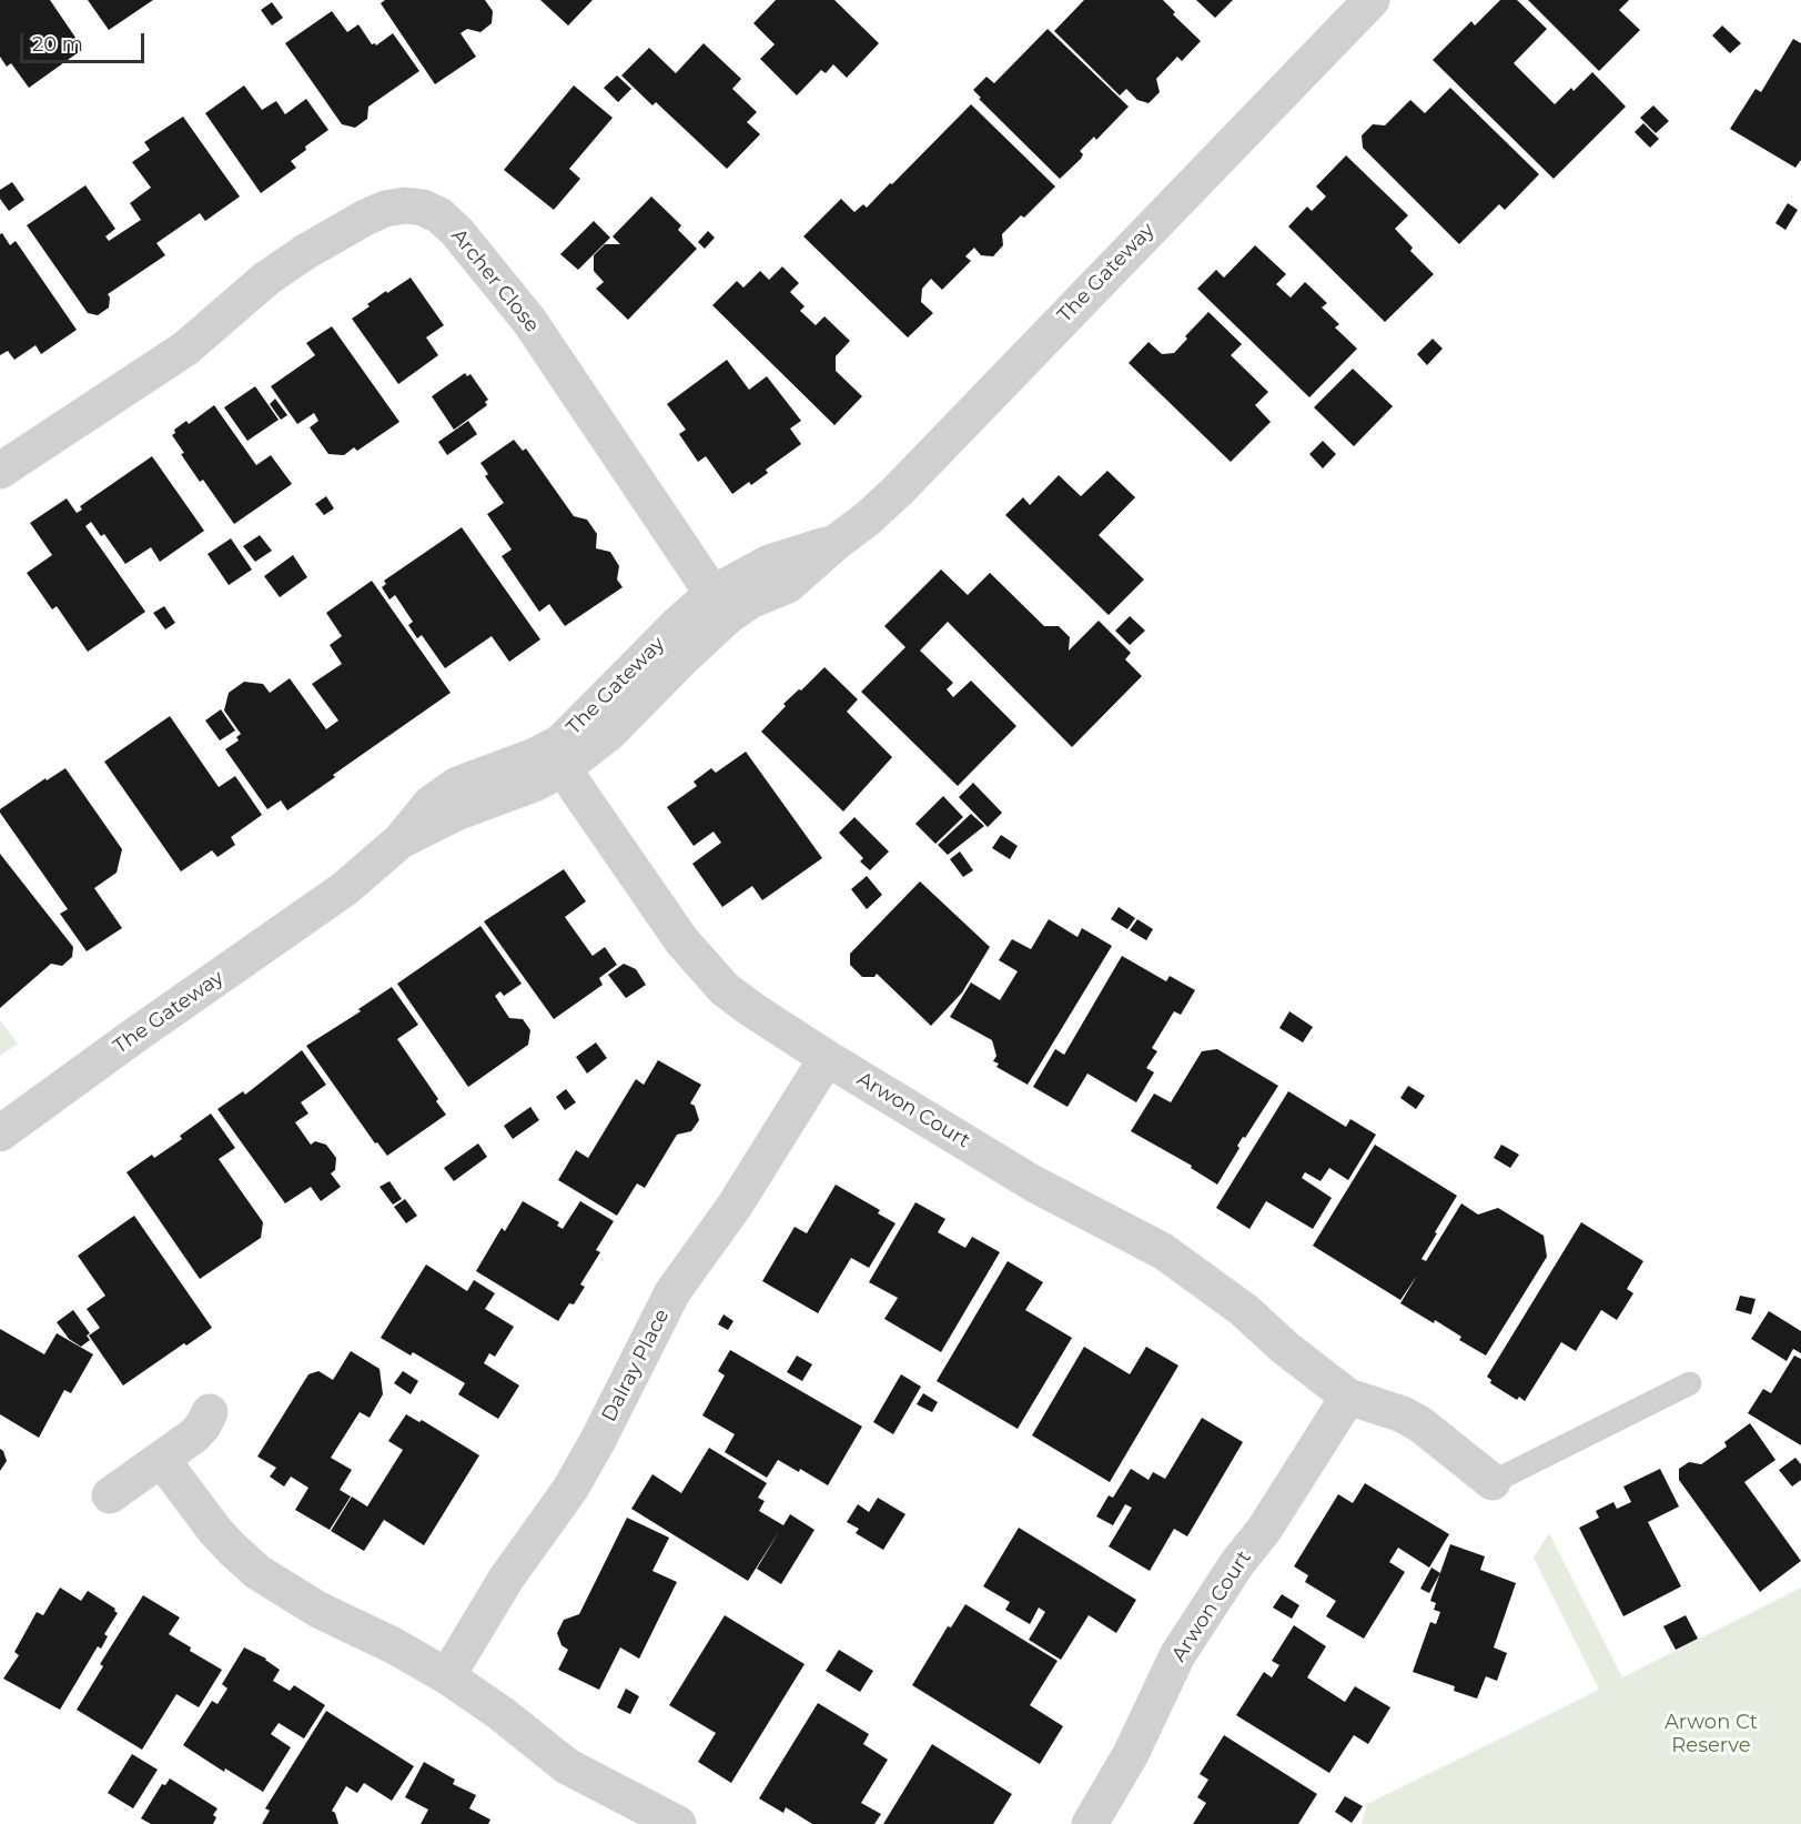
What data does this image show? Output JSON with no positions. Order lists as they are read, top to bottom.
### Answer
{
  "streets": {
    "street": [
      "The Gateway",
      "Archer Close",
      "Arwon Court",
      "Dalray Place"
    ]
  },
  "crossings": [
    ["The Gateway", "Archer Close"],
    ["The Gateway", "Arwon Court"],
    ["Arwon Court", "Dalray Place"]
  ],
  "parks": ["Arwon Ct Reserve"],
  "scale_bar": "20 m"
}
